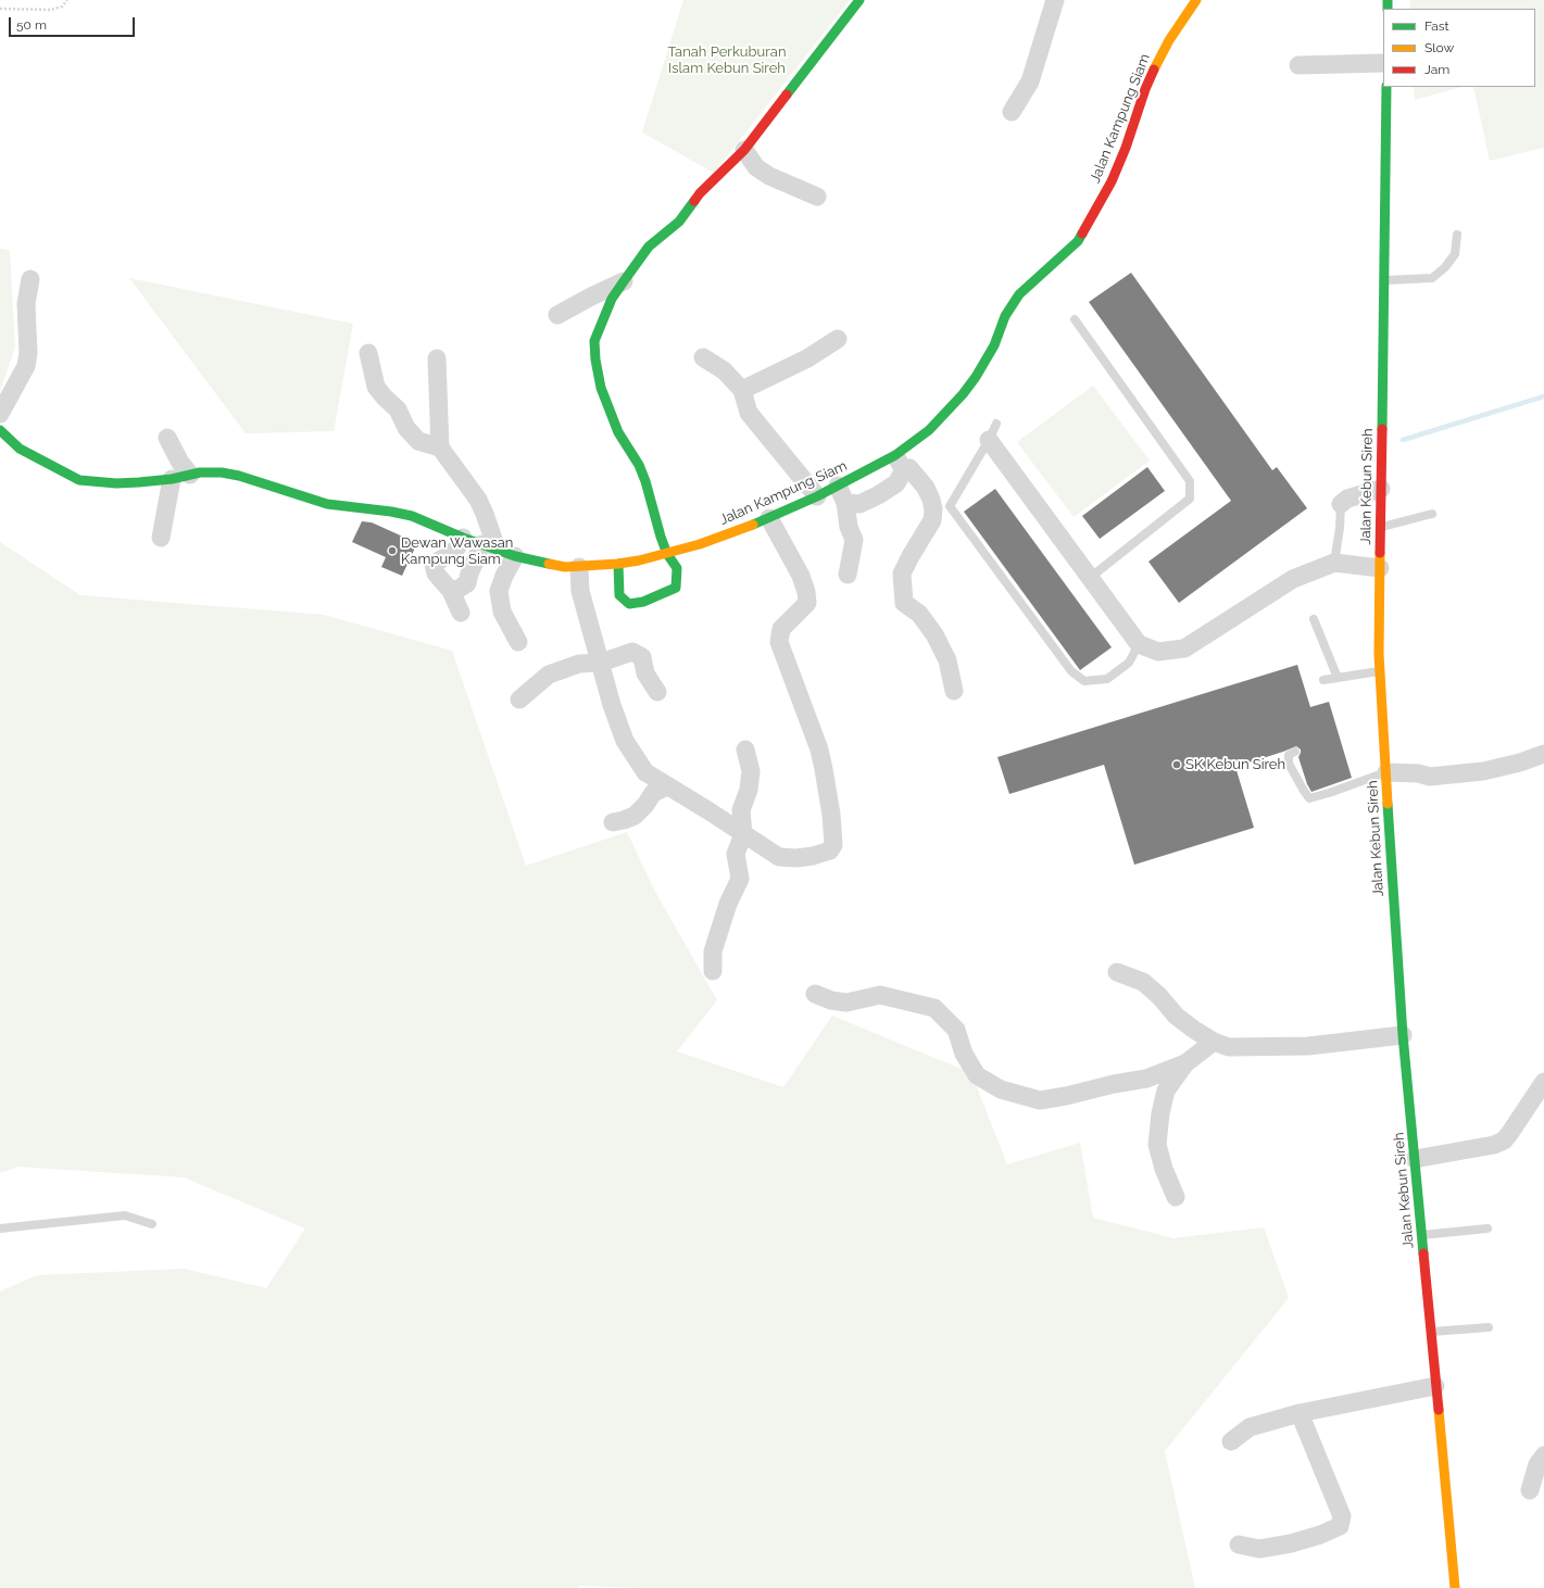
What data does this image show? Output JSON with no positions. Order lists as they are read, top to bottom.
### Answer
{
  "streets": {
    "street": ["Jalan Kampung Siam", "Jalan Kebun Sireh"]
  },
  "parks": ["Tanah Perkuburan Islam Kebun Sireh"],
  "places": ["Dewan Wawasan Kampung Siam", "SK Kebun Sireh"],
  "legend": ["Fast", "Slow", "Jam"],
  "scale_bar": "50 m"
}
